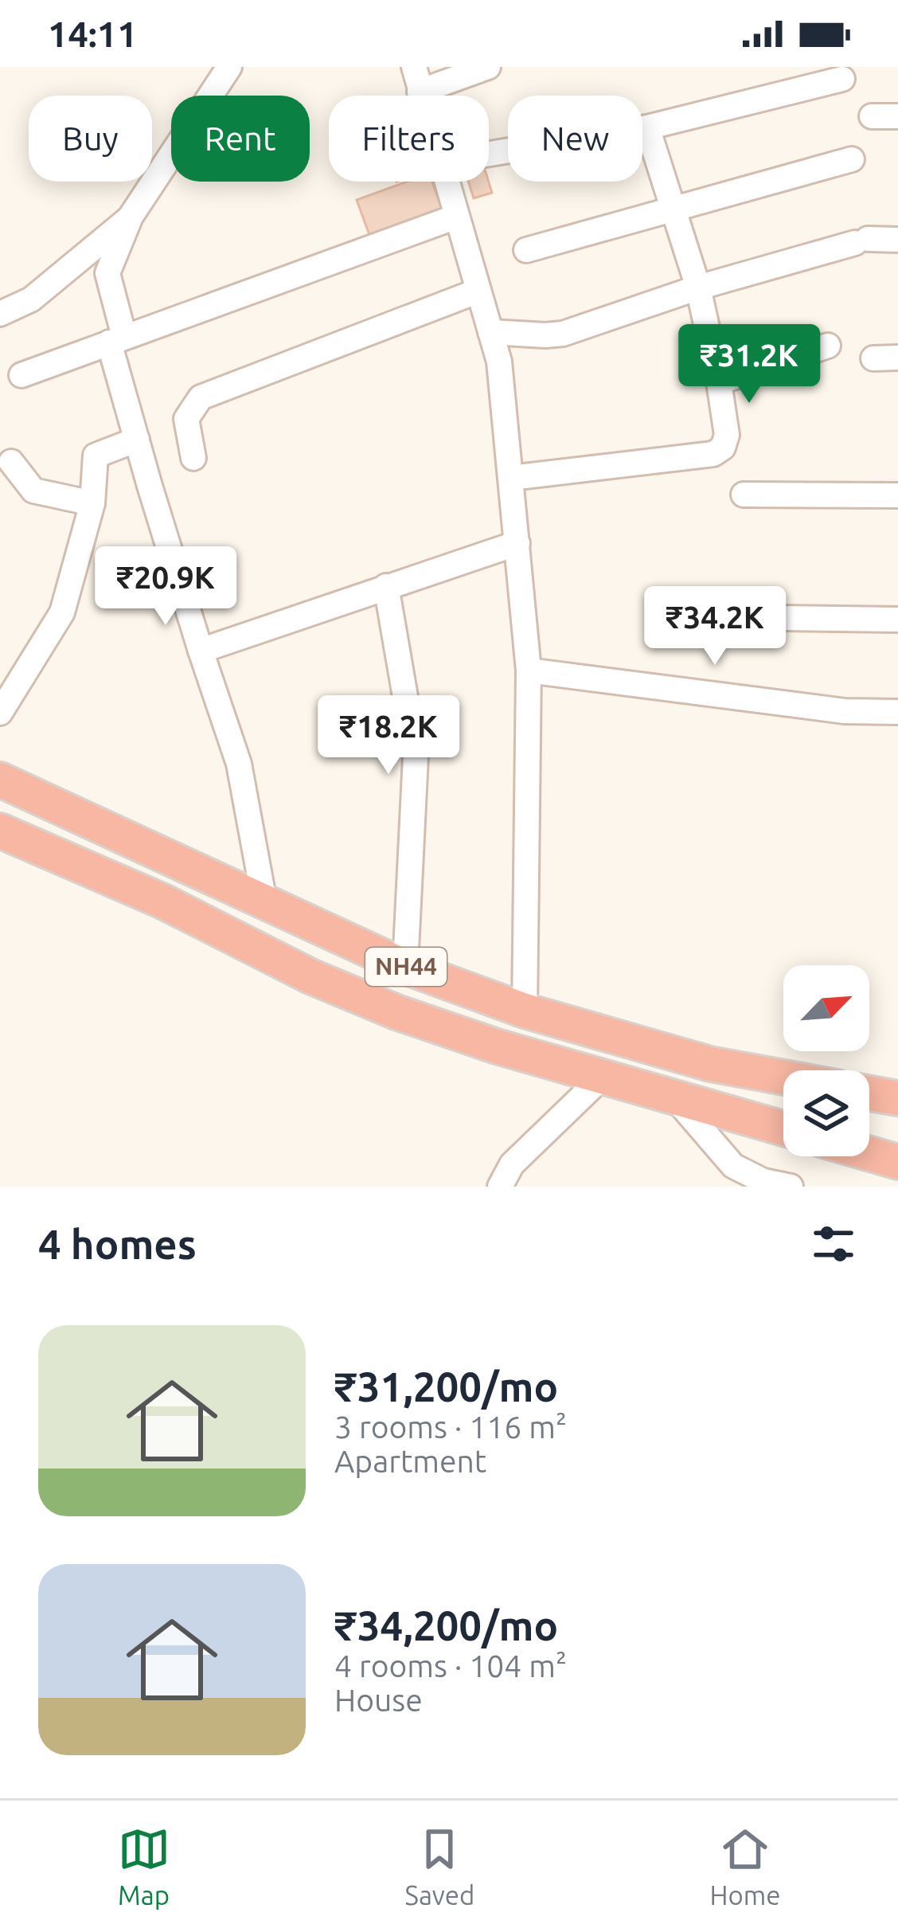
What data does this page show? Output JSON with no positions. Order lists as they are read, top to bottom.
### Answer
{
  "streets": {
    "highway": ["NH44"]
  },
  "north": "top right",
  "page": {
    "status": "14:11",
    "chip": [
      "Buy",
      "Rent",
      "Filters",
      "New"
    ],
    "price": [
      "₹31.2K",
      "₹20.9K",
      "₹34.2K",
      "₹18.2K"
    ],
    "heading": "4 homes",
    "list": [
      {
        "name": "₹31,200/mo",
        "note": "3 rooms · 116 m² · Apartment"
      },
      {
        "name": "₹34,200/mo",
        "note": "4 rooms · 104 m² · House"
      }
    ],
    "tabs": ["Map", "Saved", "Home"]
  }
}
